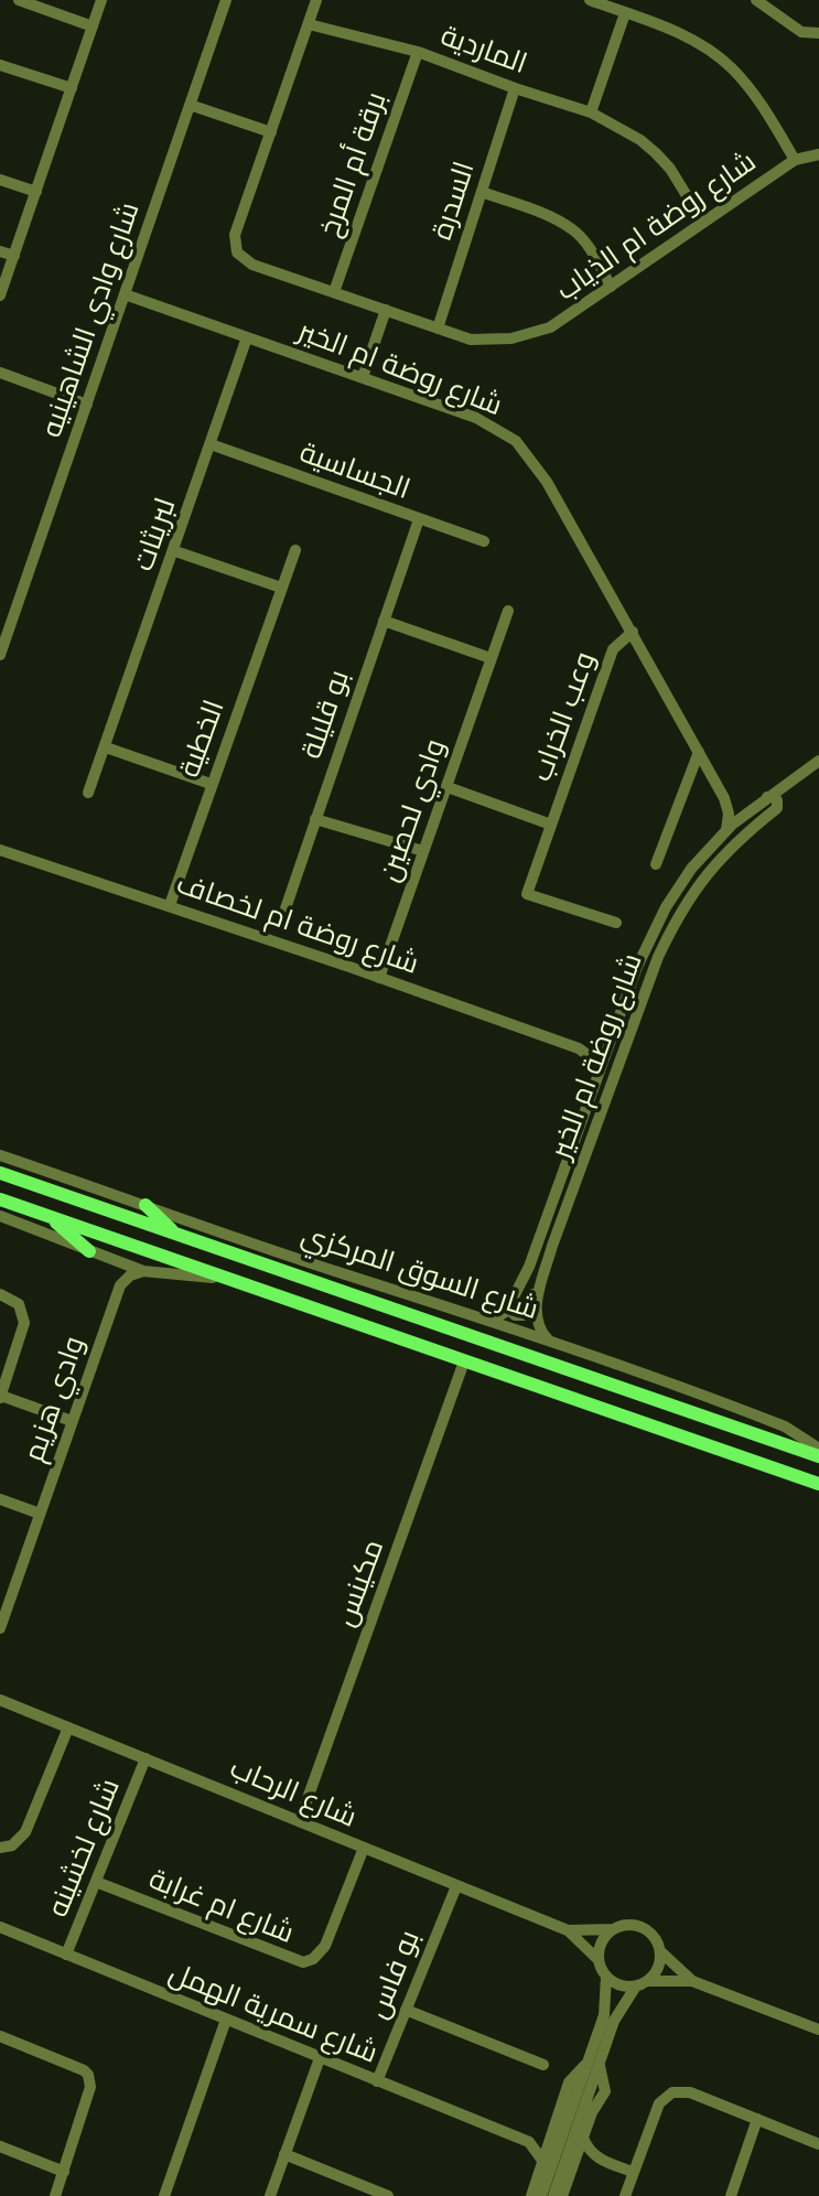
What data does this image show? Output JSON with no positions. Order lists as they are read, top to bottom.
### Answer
{
  "streets": {
    "main road": ["شارع السوق المركزي"],
    "street": [
      "الماردية",
      "برقة أم المرخ",
      "السدرة",
      "شارع روضة ام الذياب",
      "شارع وادي الشاهينيه",
      "شارع روضة ام الخير",
      "الجساسية",
      "لبريثات",
      "بو قليلة",
      "وعب الخراب",
      "الخطية",
      "وادي لحصين",
      "شارع روضة ام لخصاف",
      "وادي هزيم",
      "مكينس",
      "شارع الرحاب",
      "شارع لخشينه",
      "شارع ام غرابة",
      "بو فاس",
      "شارع سمرية الهمل"
    ]
  },
  "crossings": [
    ["الماردية", "برقة أم المرخ"],
    ["الماردية", "السدرة"],
    ["الماردية", "شارع روضة ام الذياب"],
    ["برقة أم المرخ", "شارع روضة ام الذياب"],
    ["السدرة", "شارع روضة ام الذياب"],
    ["شارع وادي الشاهينيه", "شارع روضة ام الخير"],
    ["شارع روضة ام الخير", "لبريثات"],
    ["شارع روضة ام الخير", "وعب الخراب"],
    ["شارع روضة ام الخير", "شارع السوق المركزي"],
    ["الجساسية", "لبريثات"],
    ["الجساسية", "بو قليلة"],
    ["وعب الخراب", "وادي لحصين"],
    ["الخطية", "شارع روضة ام لخصاف"],
    ["وادي لحصين", "شارع روضة ام لخصاف"],
    ["مكينس", "شارع الرحاب"],
    ["شارع الرحاب", "شارع لخشينه"],
    ["شارع الرحاب", "شارع ام غرابة"],
    ["شارع الرحاب", "بو فاس"],
    ["شارع لخشينه", "شارع ام غرابة"],
    ["شارع لخشينه", "شارع سمرية الهمل"],
    ["بو فاس", "شارع سمرية الهمل"]
  ]
}
